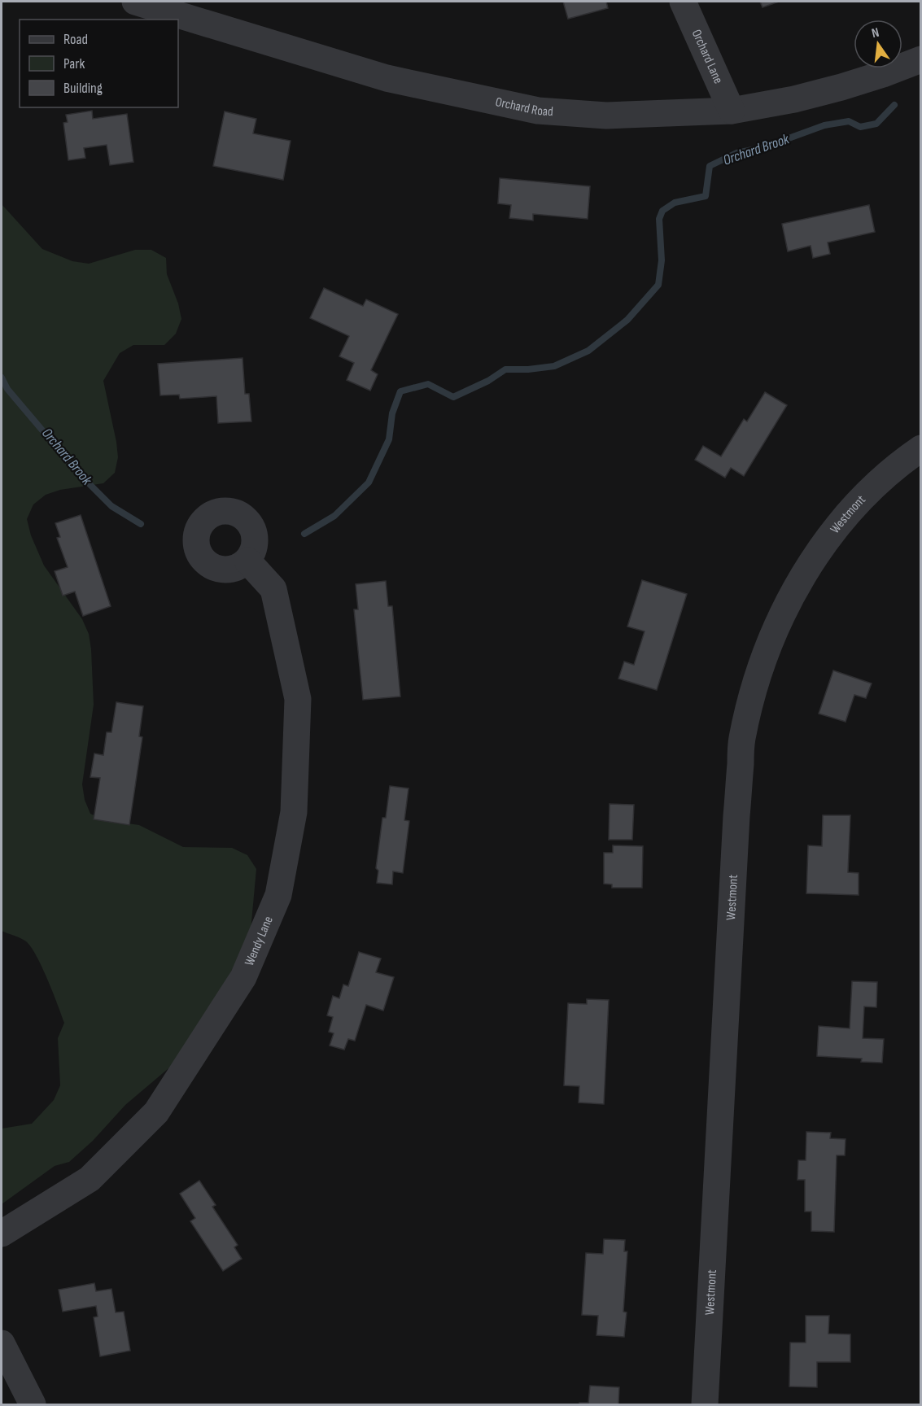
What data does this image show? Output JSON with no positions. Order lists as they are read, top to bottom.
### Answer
{
  "streets": {
    "street": [
      "Orchard Lane",
      "Orchard Road",
      "Westmont",
      "Wendy Lane"
    ]
  },
  "crossings": [
    ["Orchard Lane", "Orchard Road"]
  ],
  "water": ["Orchard Brook"],
  "legend": ["Road", "Park", "Building"],
  "north": "top"
}
